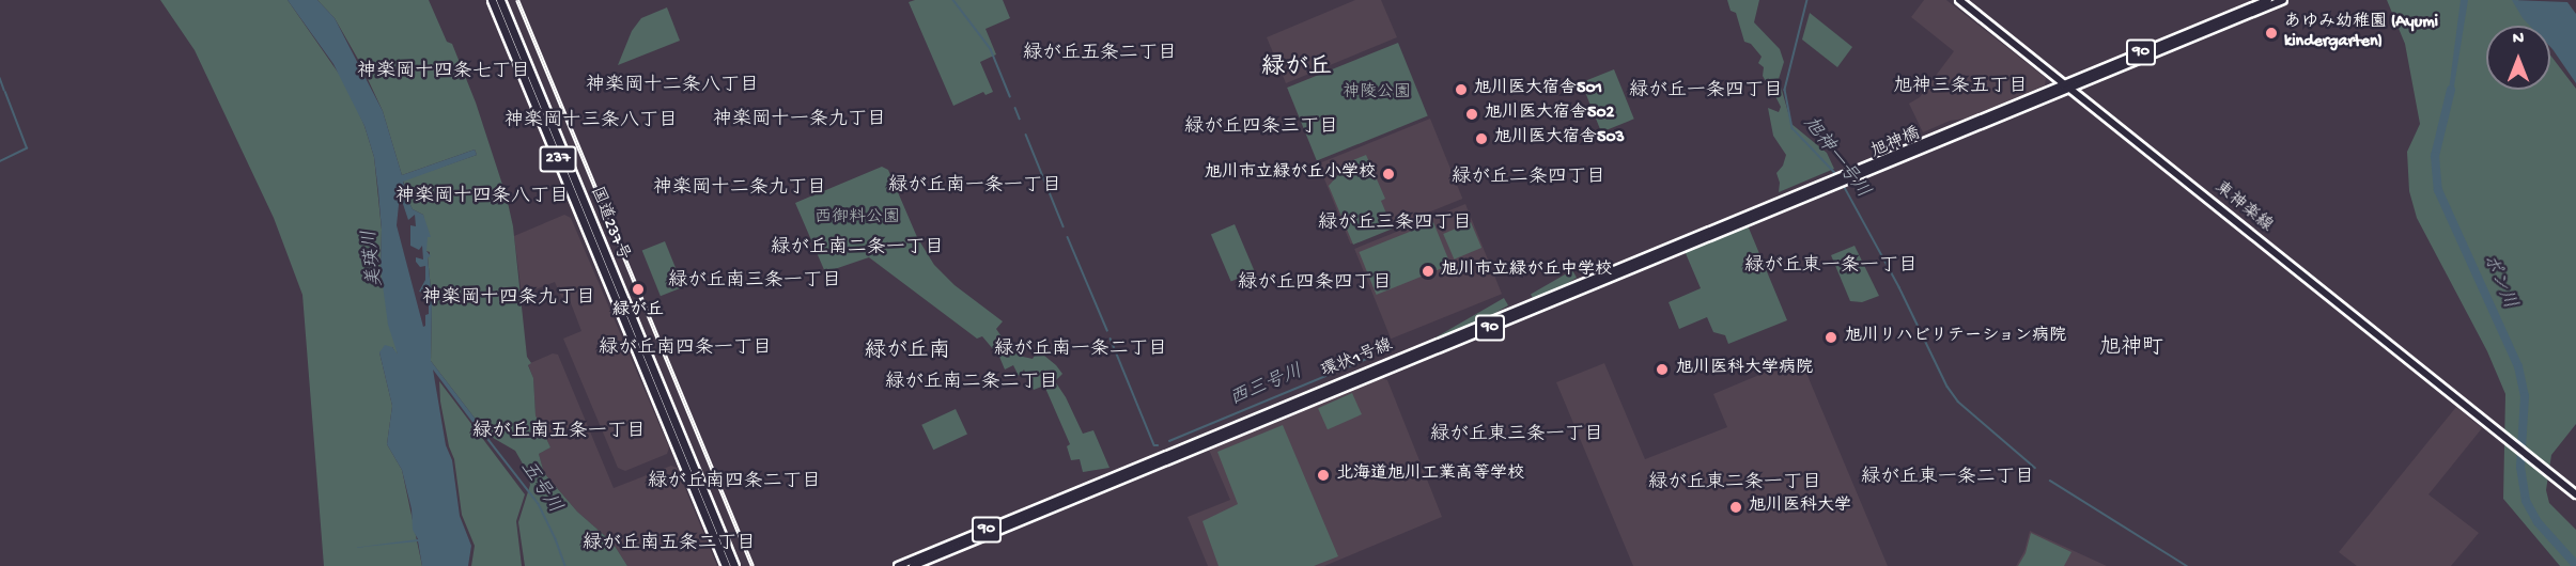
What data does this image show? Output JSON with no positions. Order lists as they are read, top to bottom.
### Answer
{
  "streets": {
    "highway": ["237", "国道237号"],
    "main road": [
      "90",
      "旭神橋",
      "東神楽線",
      "環状1号線"
    ]
  },
  "crossings": [
    ["90", "旭神橋"],
    ["90", "東神楽線"],
    ["旭神橋", "東神楽線"],
    ["旭神橋", "環状1号線"]
  ],
  "districts": [
    "緑が丘五条二丁目",
    "緑が丘",
    "神楽岡十四条七丁目",
    "神楽岡十二条八丁目",
    "旭神三条五丁目",
    "緑が丘一条四丁目",
    "神楽岡十一条九丁目",
    "神楽岡十三条八丁目",
    "緑が丘四条三丁目",
    "緑が丘二条四丁目",
    "緑が丘南一条一丁目",
    "神楽岡十二条九丁目",
    "神楽岡十四条八丁目",
    "緑が丘三条四丁目",
    "緑が丘南二条一丁目",
    "緑が丘東一条一丁目",
    "緑が丘南三条一丁目",
    "緑が丘四条四丁目",
    "神楽岡十四条九丁目",
    "旭神町",
    "緑が丘南四条一丁目",
    "緑が丘南一条二丁目",
    "緑が丘南",
    "緑が丘南二条二丁目",
    "緑が丘南五条一丁目",
    "緑が丘東三条一丁目",
    "緑が丘東一条二丁目",
    "緑が丘南四条二丁目",
    "緑が丘東二条一丁目",
    "緑が丘南五条二丁目"
  ],
  "water": [
    "旭神一号川",
    "美瑛川",
    "ポン川",
    "西三号川",
    "五号川"
  ],
  "parks": ["神陵公園", "西御料公園"],
  "places": [
    "あゆみ幼稚園 (Ayumi kindergarten)",
    "旭川医大宿舎501",
    "旭川医大宿舎502",
    "旭川医大宿舎503",
    "旭川市立緑が丘小学校",
    "旭川市立緑が丘中学校",
    "緑が丘",
    "旭川リハビリテーション病院",
    "旭川医科大学病院",
    "北海道旭川工業高等学校",
    "旭川医科大学"
  ],
  "north": "top"
}
